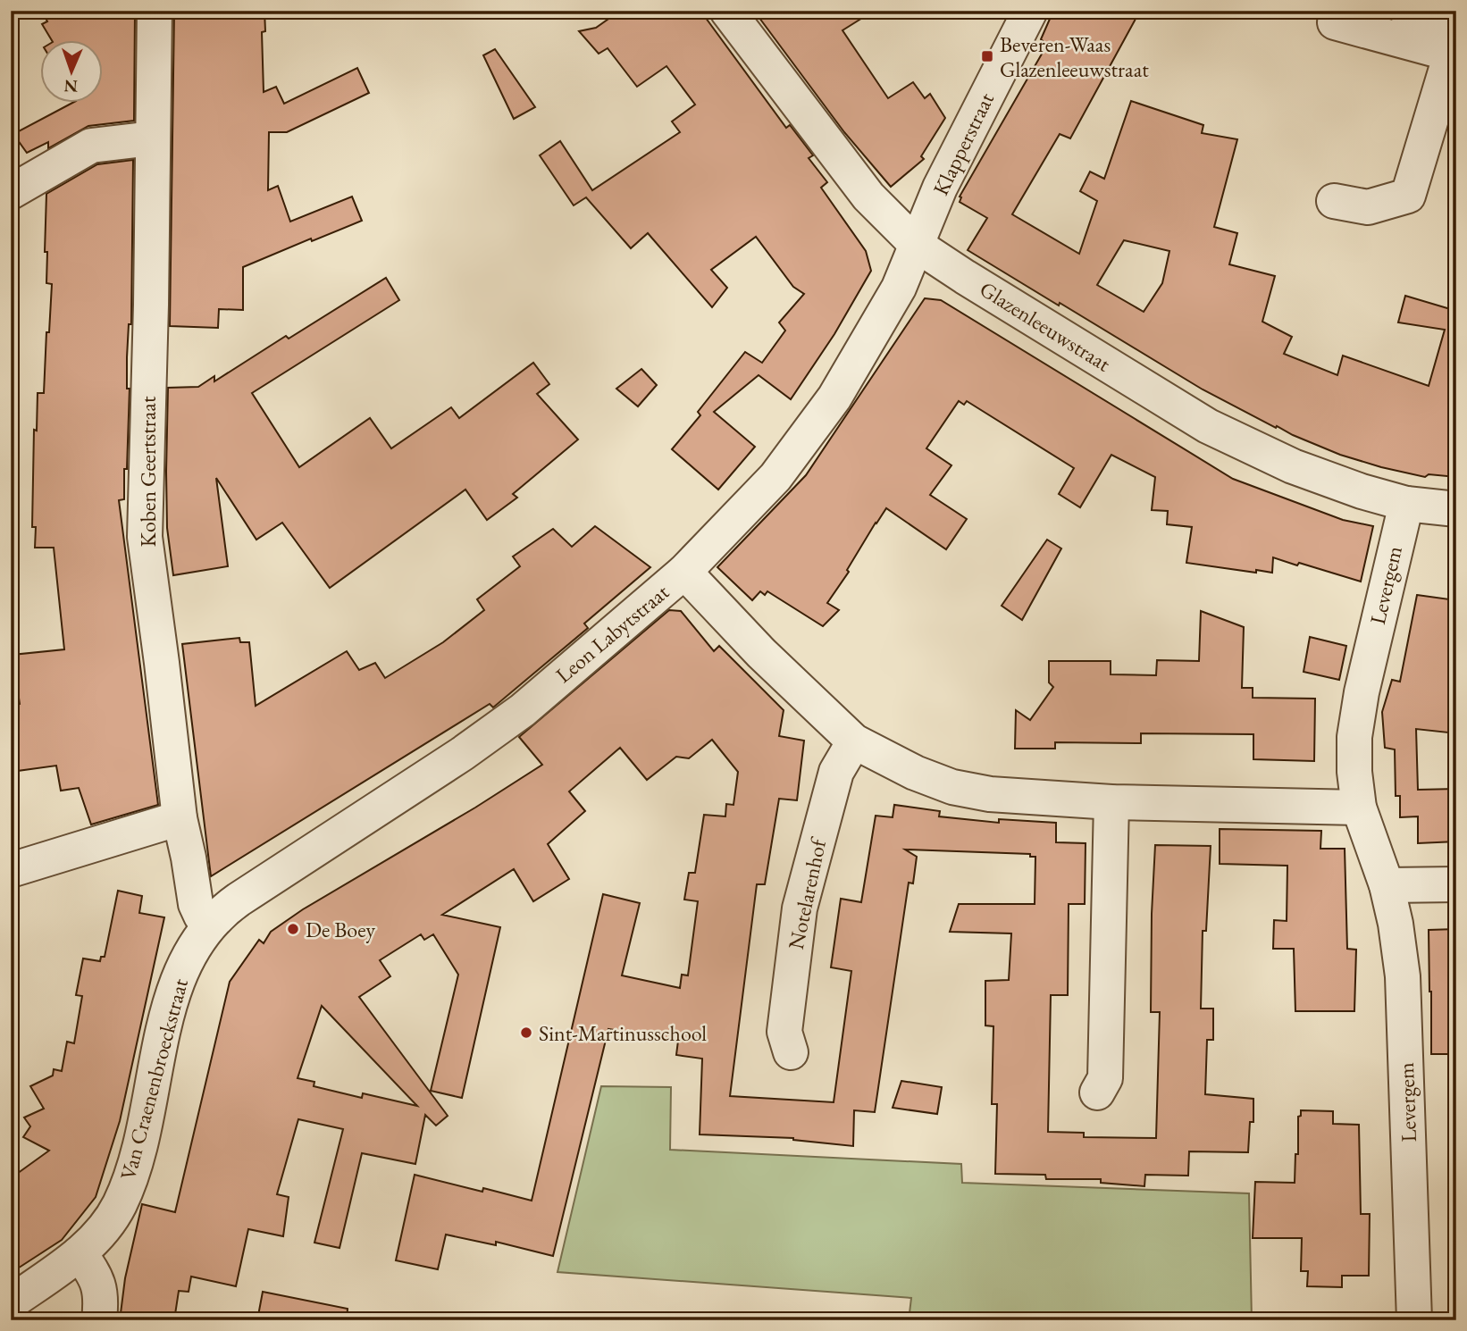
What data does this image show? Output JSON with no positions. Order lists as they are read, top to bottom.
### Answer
{
  "streets": {
    "street": [
      "Klapperstraat",
      "Glazenleeuwstraat",
      "Koben Geertstraat",
      "Levergem",
      "Leon Labytstraat",
      "Notelarenhof",
      "Van Craenenbroeckstraat"
    ]
  },
  "crossings": [
    ["Klapperstraat", "Glazenleeuwstraat"],
    ["Klapperstraat", "Leon Labytstraat"],
    ["Glazenleeuwstraat", "Levergem"],
    ["Glazenleeuwstraat", "Leon Labytstraat"],
    ["Koben Geertstraat", "Leon Labytstraat"],
    ["Koben Geertstraat", "Van Craenenbroeckstraat"],
    ["Leon Labytstraat", "Van Craenenbroeckstraat"]
  ],
  "places": {
    "transit": ["Beveren-Waas Glazenleeuwstraat"],
    "other": ["De Boey", "Sint-Martinusschool"]
  },
  "north": "bottom"
}
